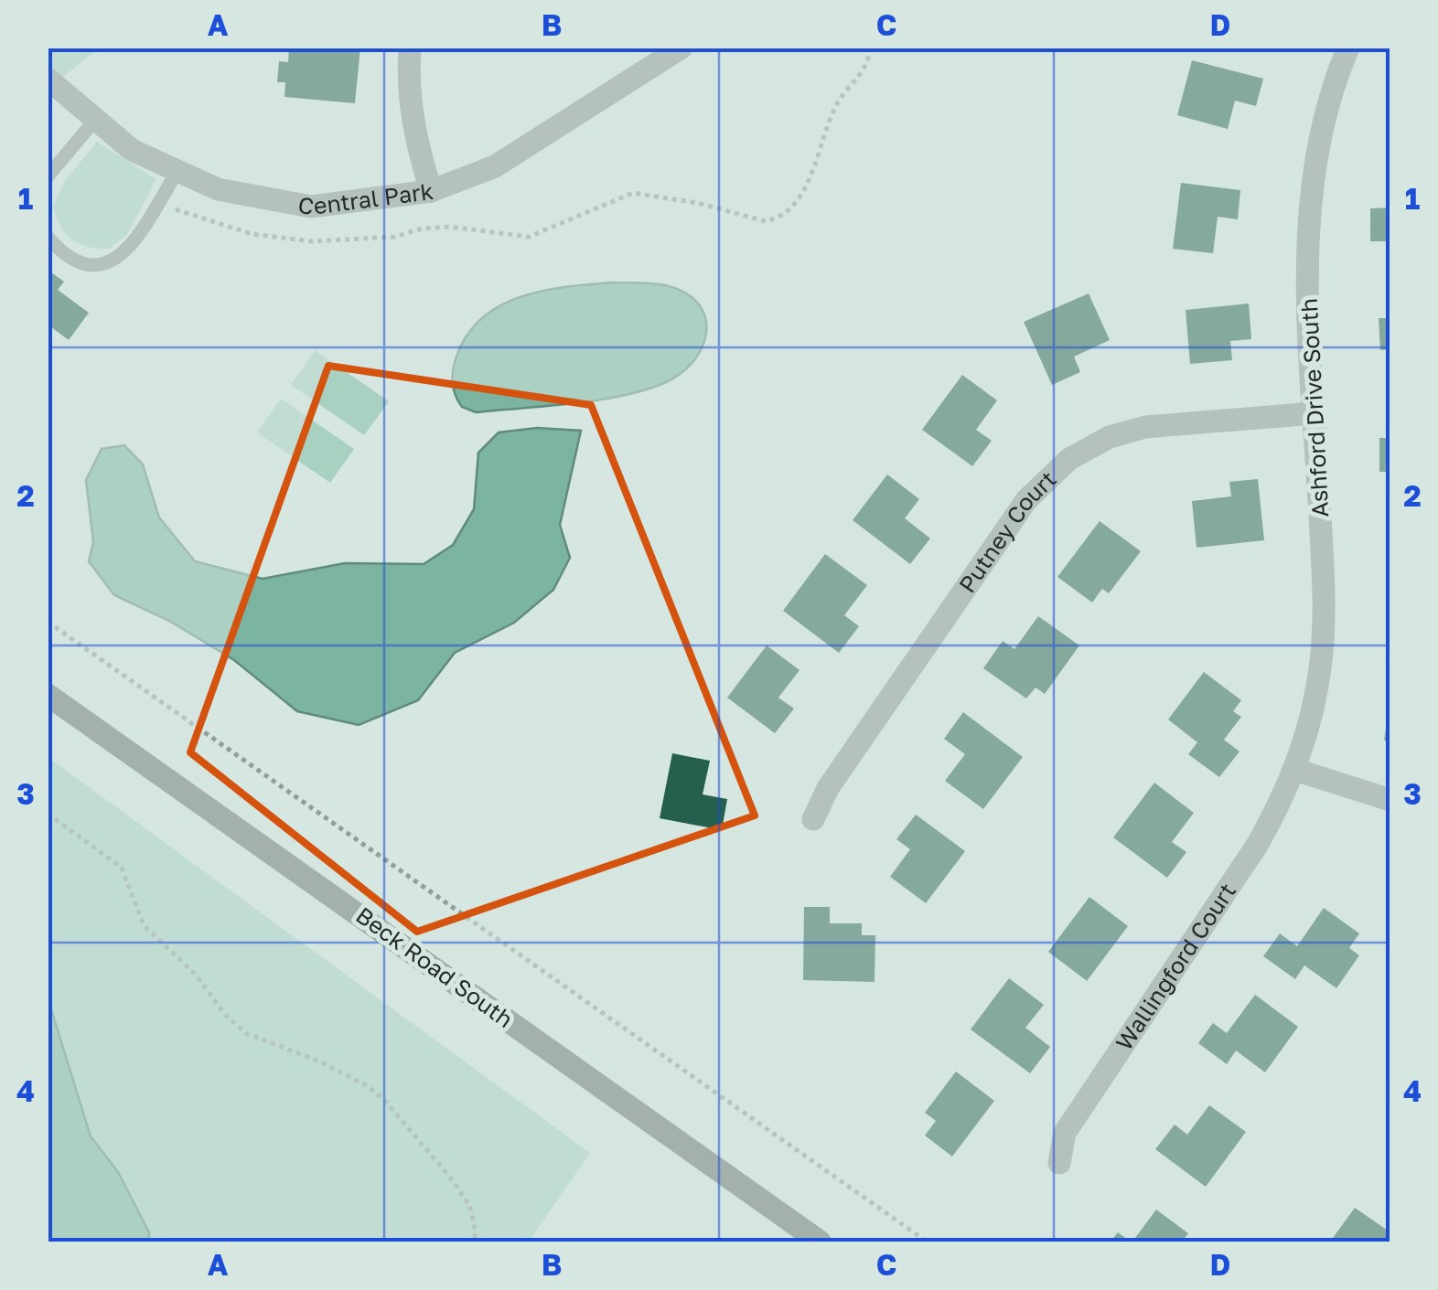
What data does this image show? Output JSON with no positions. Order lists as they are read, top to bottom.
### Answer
{
  "streets": {
    "main road": ["Beck Road South"],
    "street": [
      "Central Park",
      "Ashford Drive South",
      "Putney Court",
      "Wallingford Court"
    ]
  },
  "crossings": [
    ["Ashford Drive South", "Putney Court"],
    ["Ashford Drive South", "Wallingford Court"]
  ],
  "grid": {
    "columns": [
      "A",
      "B",
      "C",
      "D"
    ],
    "rows": [
      "1",
      "2",
      "3",
      "4"
    ]
  }
}
